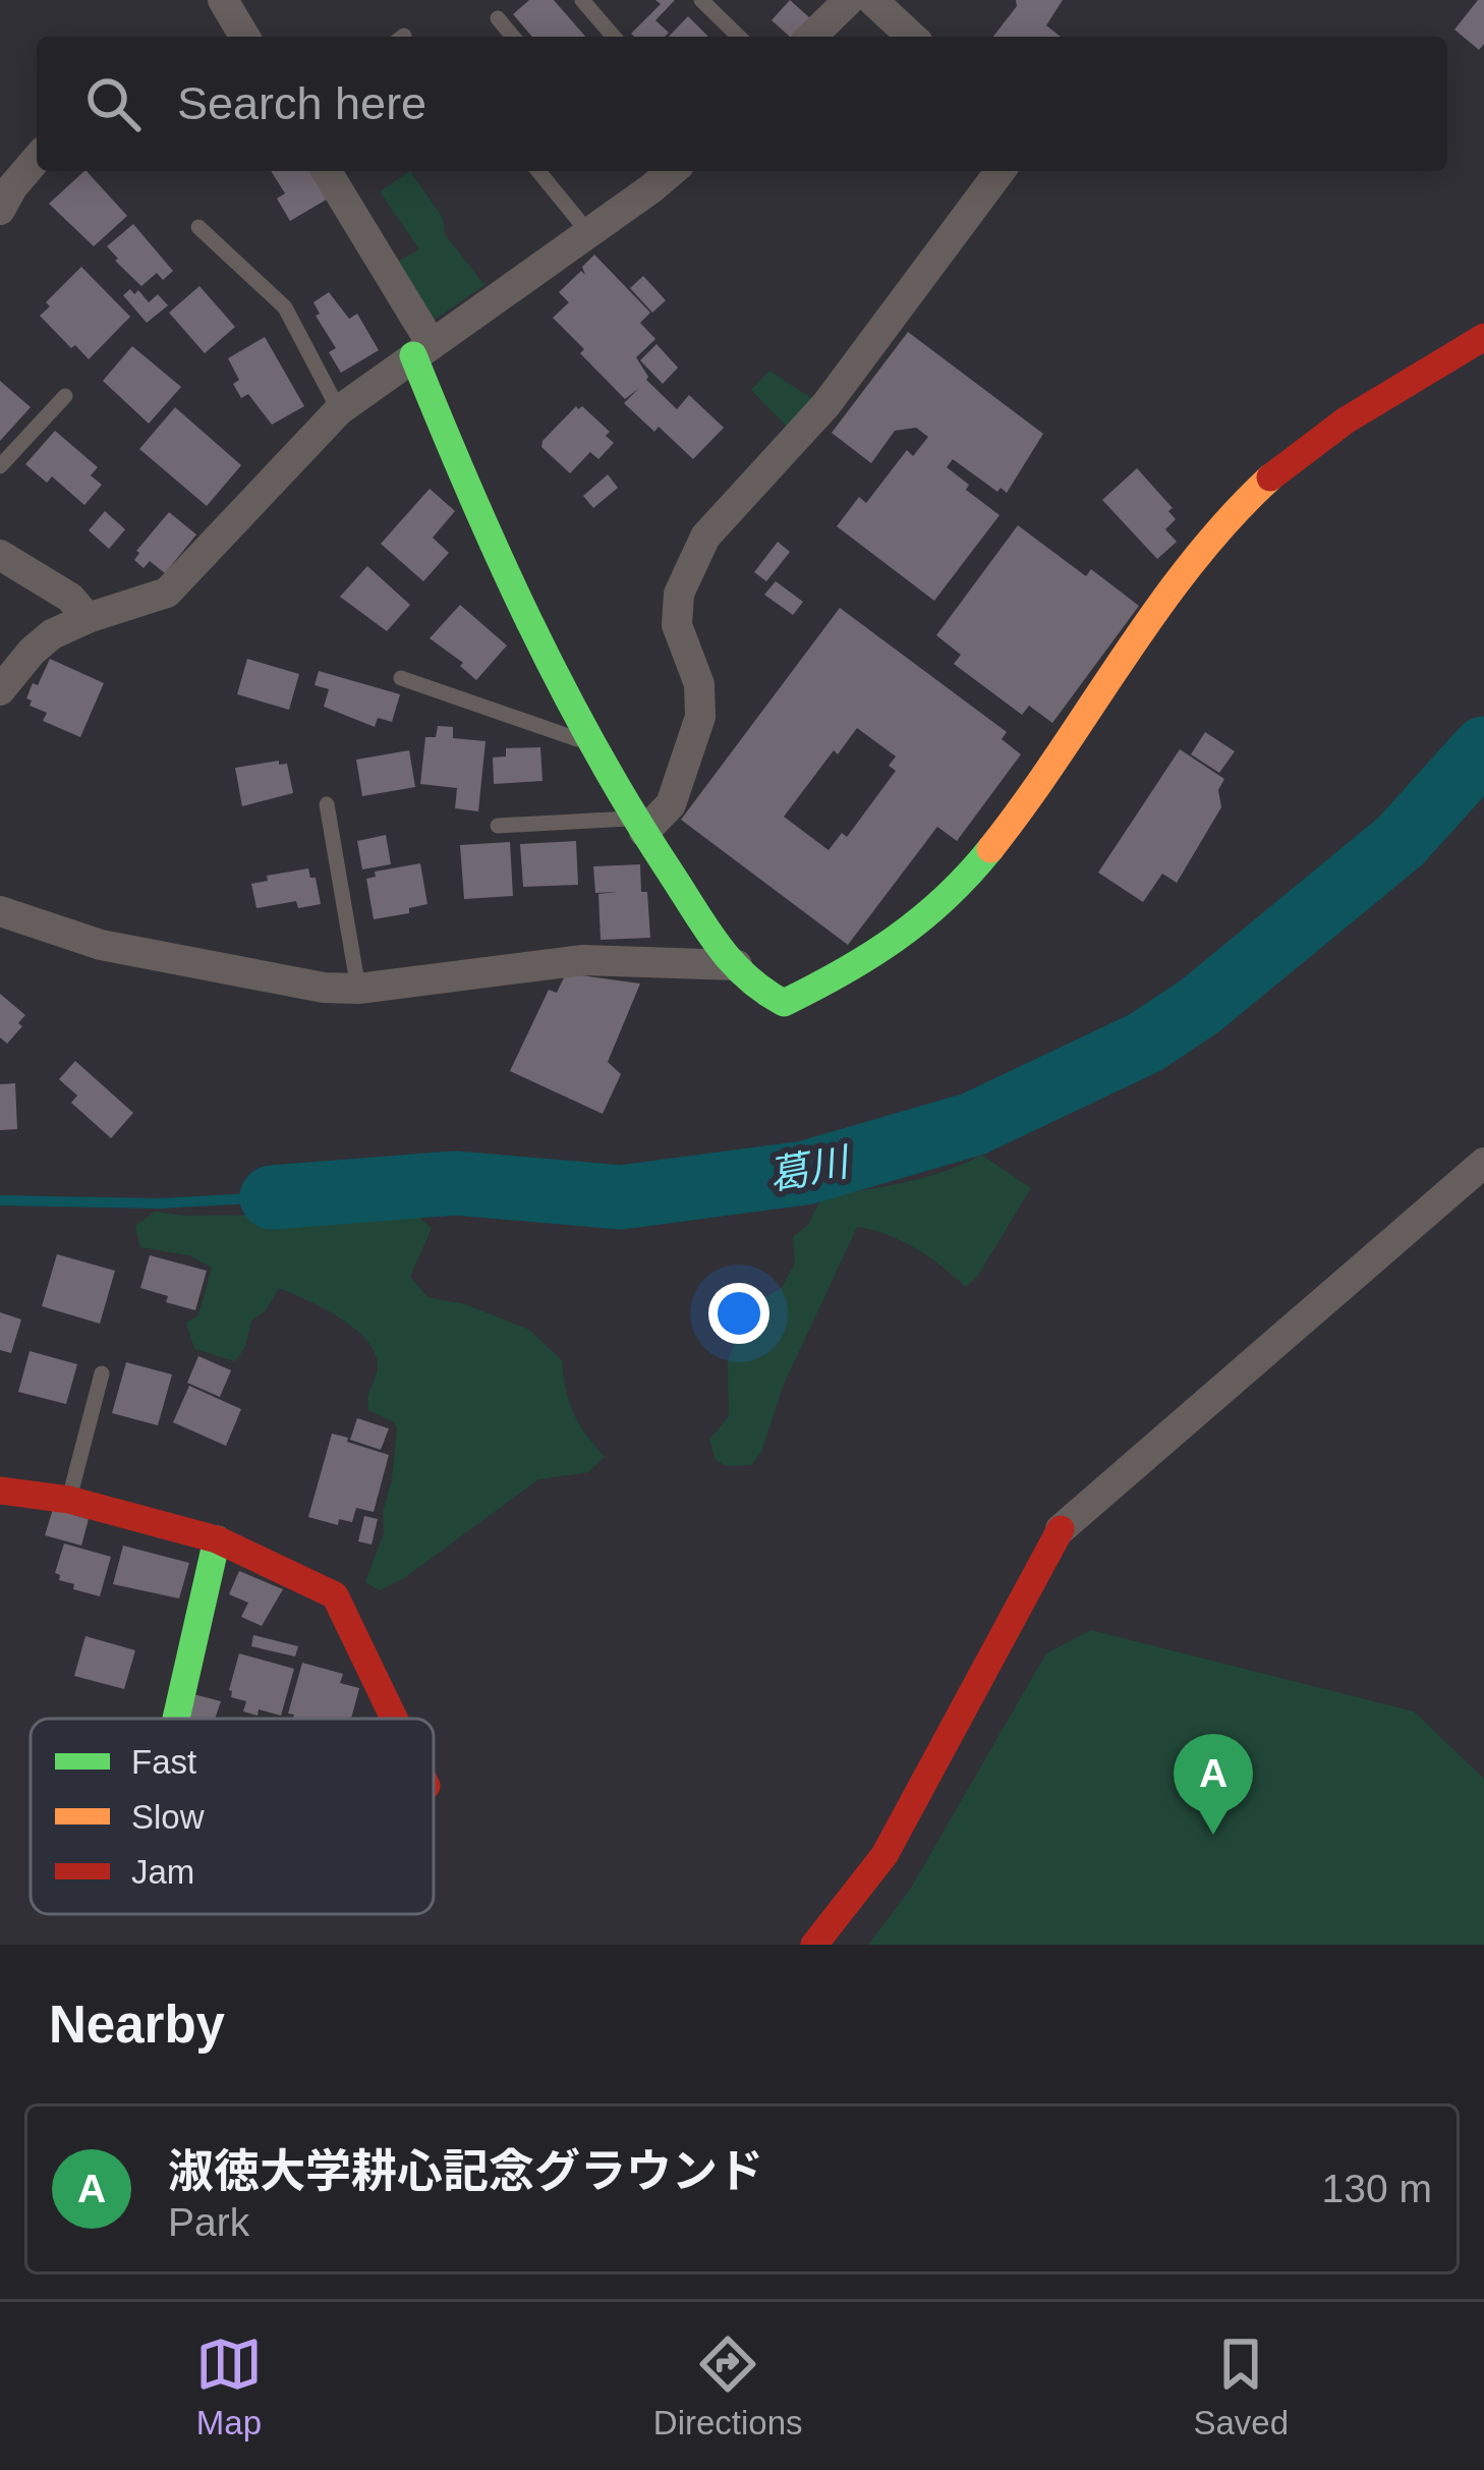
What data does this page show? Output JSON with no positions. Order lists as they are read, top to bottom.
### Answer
{
  "water": ["葛川"],
  "legend": ["Fast", "Slow", "Jam"],
  "page": {
    "search": "Search here",
    "pins": "A",
    "heading": "Nearby",
    "list": [
      {
        "mark": "A",
        "name": "淑徳大学耕心記念グラウンド",
        "note": "Park",
        "value": "130 m"
      }
    ],
    "nav": ["Map", "Directions", "Saved"]
  }
}
